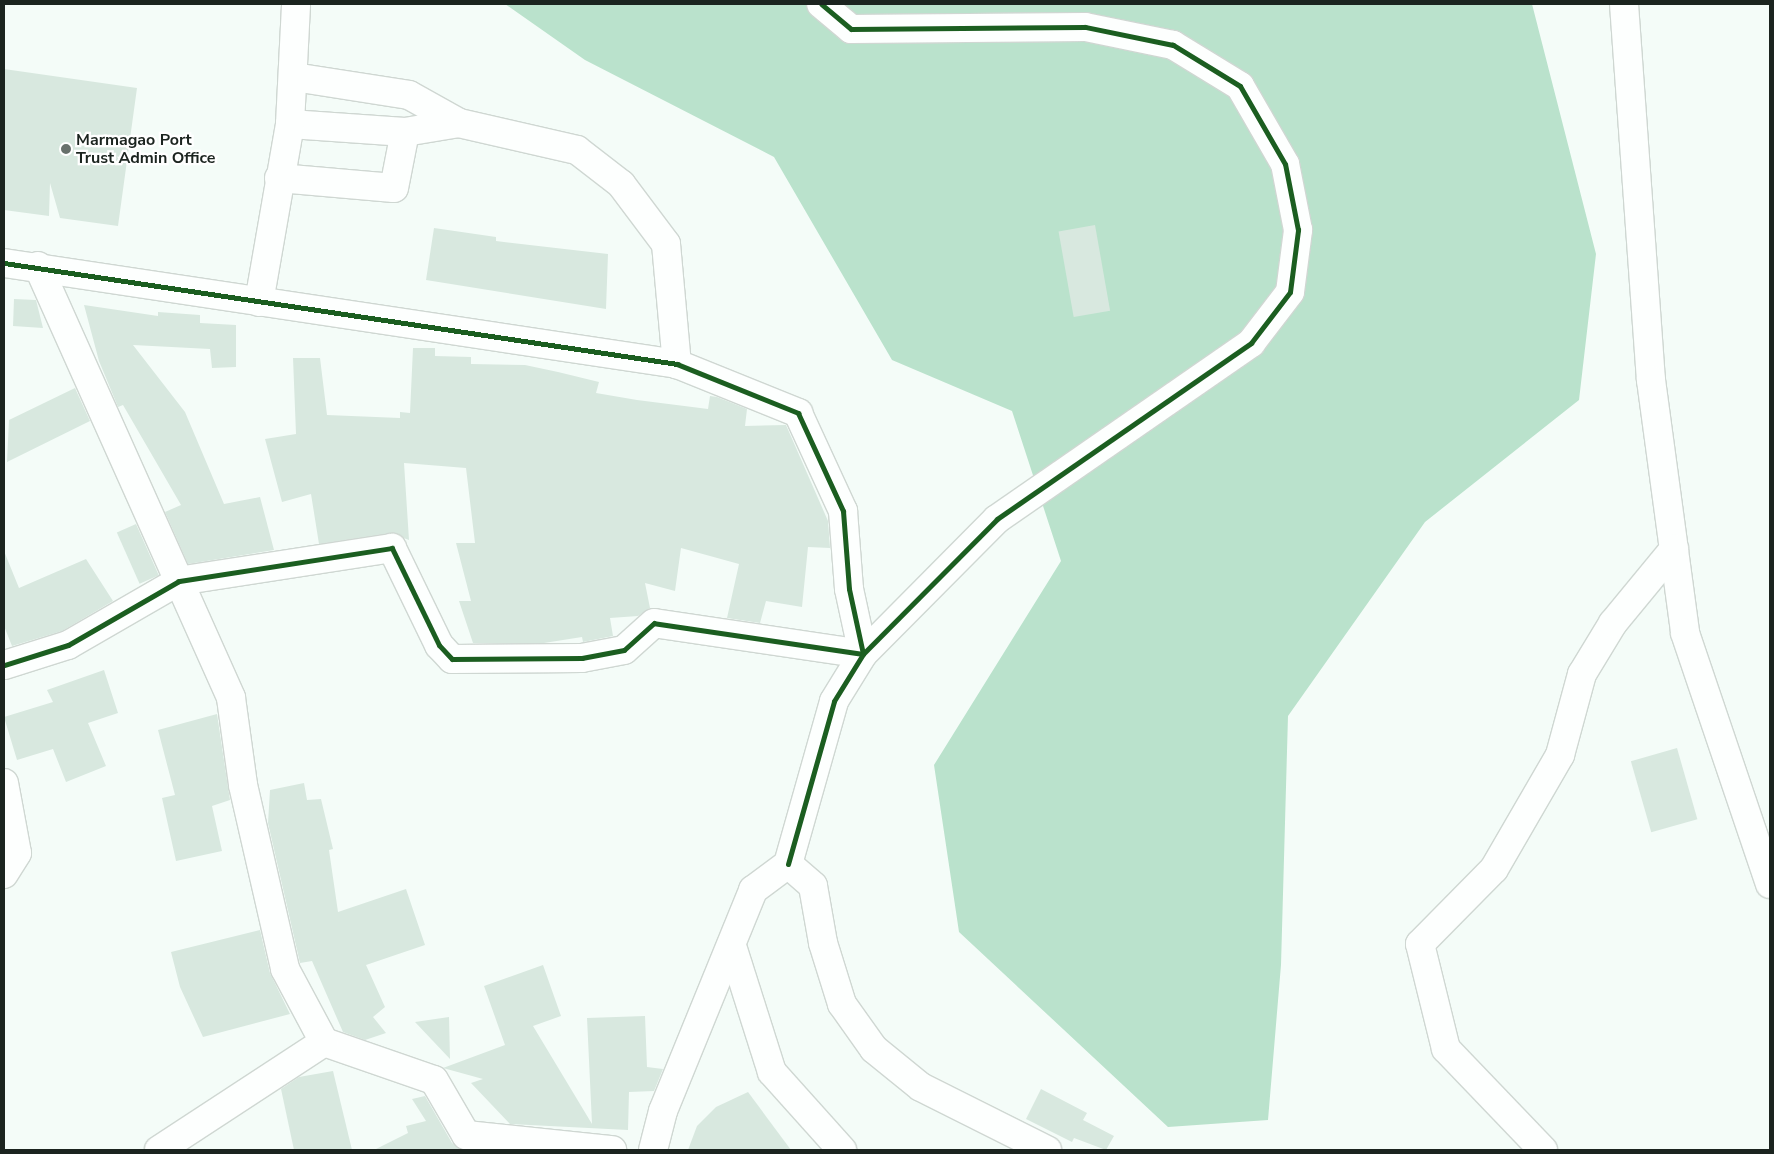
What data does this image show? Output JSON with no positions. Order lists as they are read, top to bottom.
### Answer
{
  "places": ["Marmagao Port Trust Admin Office"]
}
